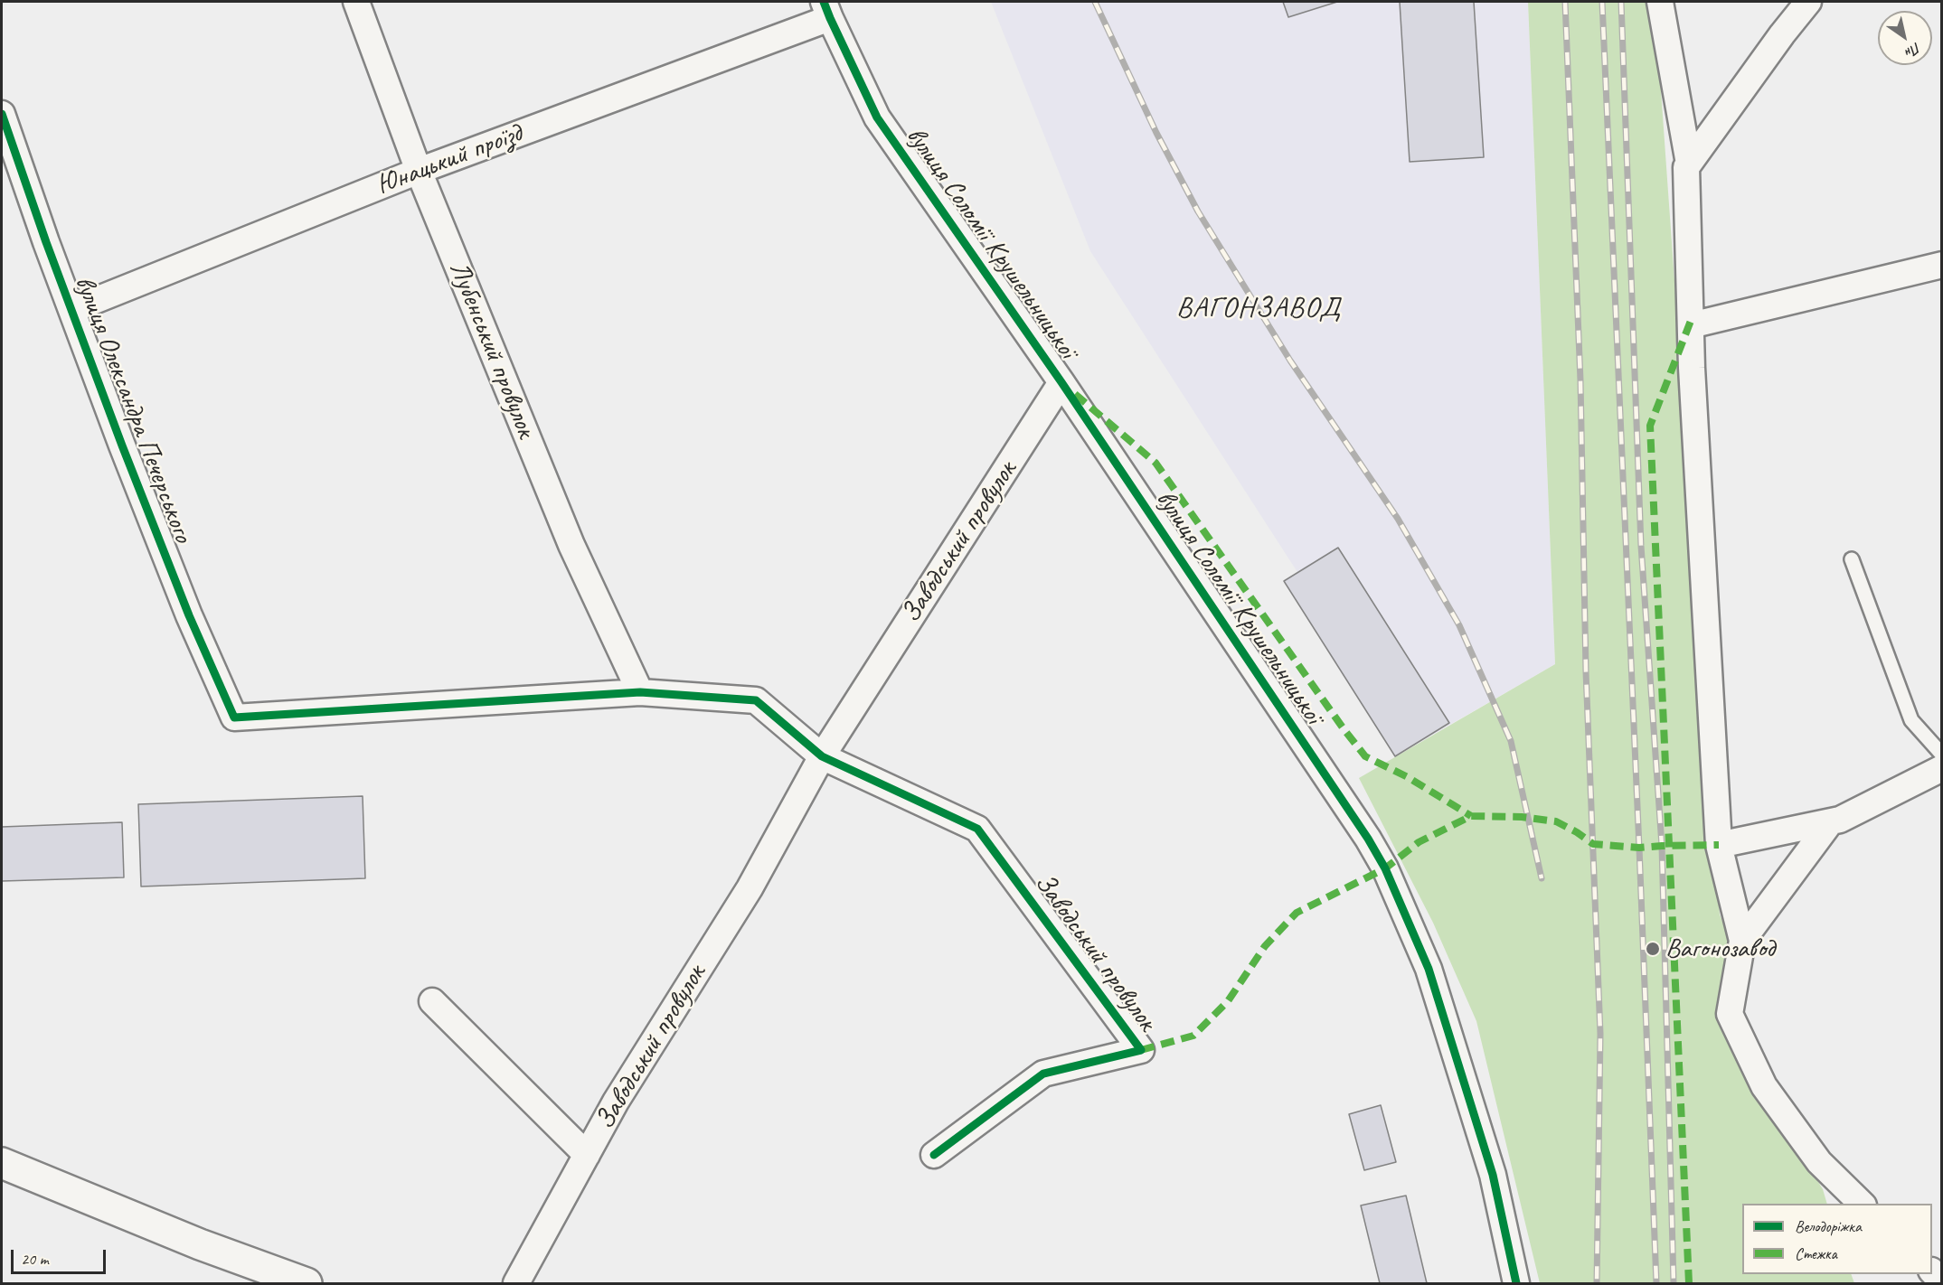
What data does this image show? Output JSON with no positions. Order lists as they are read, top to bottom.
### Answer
{
  "streets": {
    "street": [
      "Юнацький проїзд",
      "вулиця Соломії Крушельницької",
      "Лубенський провулок",
      "вулиця Олександра Печерського",
      "Заводський провулок"
    ]
  },
  "crossings": [
    ["Юнацький проїзд", "вулиця Соломії Крушельницької"],
    ["Юнацький проїзд", "Лубенський провулок"],
    ["Юнацький проїзд", "вулиця Олександра Печерського"],
    ["вулиця Соломії Крушельницької", "Заводський провулок"],
    ["Лубенський провулок", "вулиця Олександра Печерського"]
  ],
  "districts": ["ВАГОНЗАВОД"],
  "places": ["Вагонозавод"],
  "legend": ["Велодоріжка", "Стежка"],
  "scale_bar": "20 m",
  "north": "bottom right"
}
